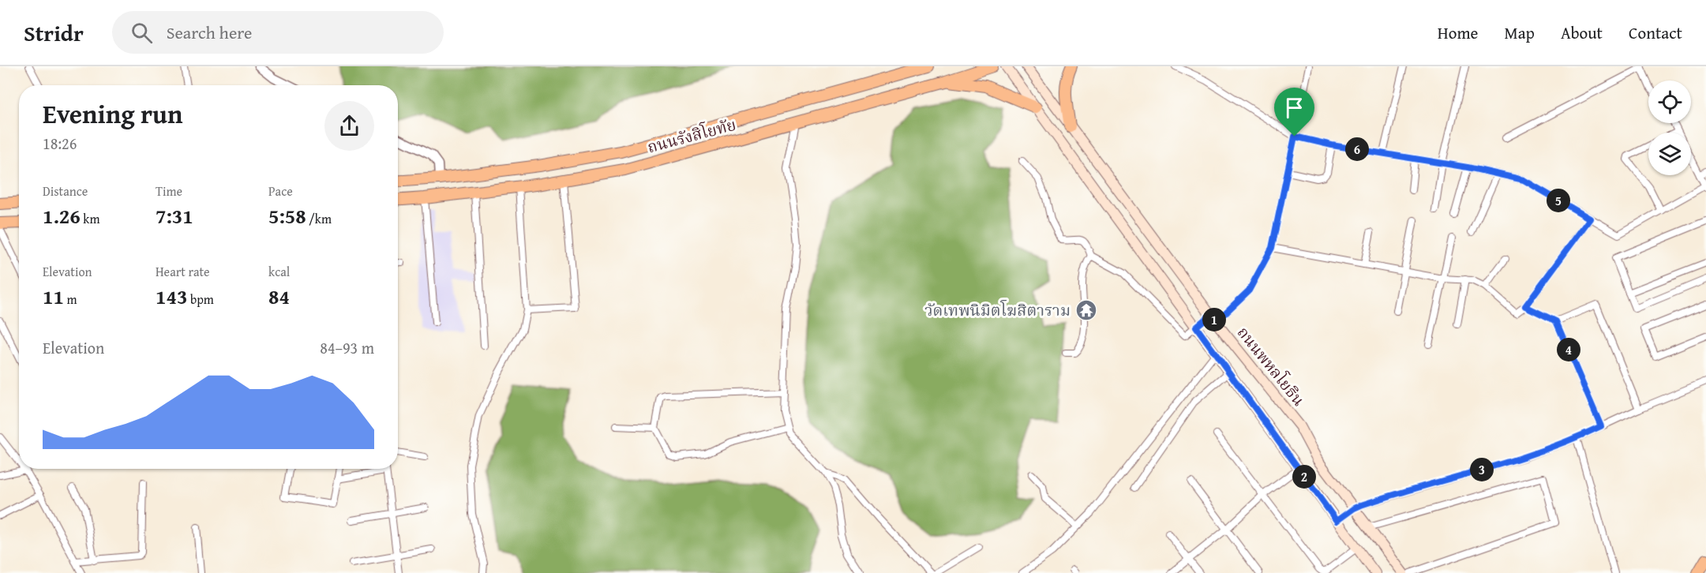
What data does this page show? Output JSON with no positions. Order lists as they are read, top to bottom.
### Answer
{
  "streets": {
    "main road": ["ถนนรังสิโยทัย", "ถนนพหลโยธิน"]
  },
  "places": {
    "temple": ["วัดเทพนิมิตโฆสิตาราม"]
  },
  "page": {
    "header": "Stridr",
    "search": "Search here",
    "nav": [
      "Home",
      "Map",
      "About",
      "Contact"
    ],
    "heading": ["Evening run", "18:26"],
    "pins": [
      "6",
      "5",
      "1",
      "4",
      "3",
      "2"
    ],
    "stats": [
      ["Distance", "1.26 km"],
      ["Time", "7:31"],
      ["Pace", "5:58 /km"],
      ["Elevation", "11 m"],
      ["Heart rate", "143 bpm"],
      ["kcal", "84"]
    ],
    "chart": ["Elevation", "84–93 m"]
  }
}
